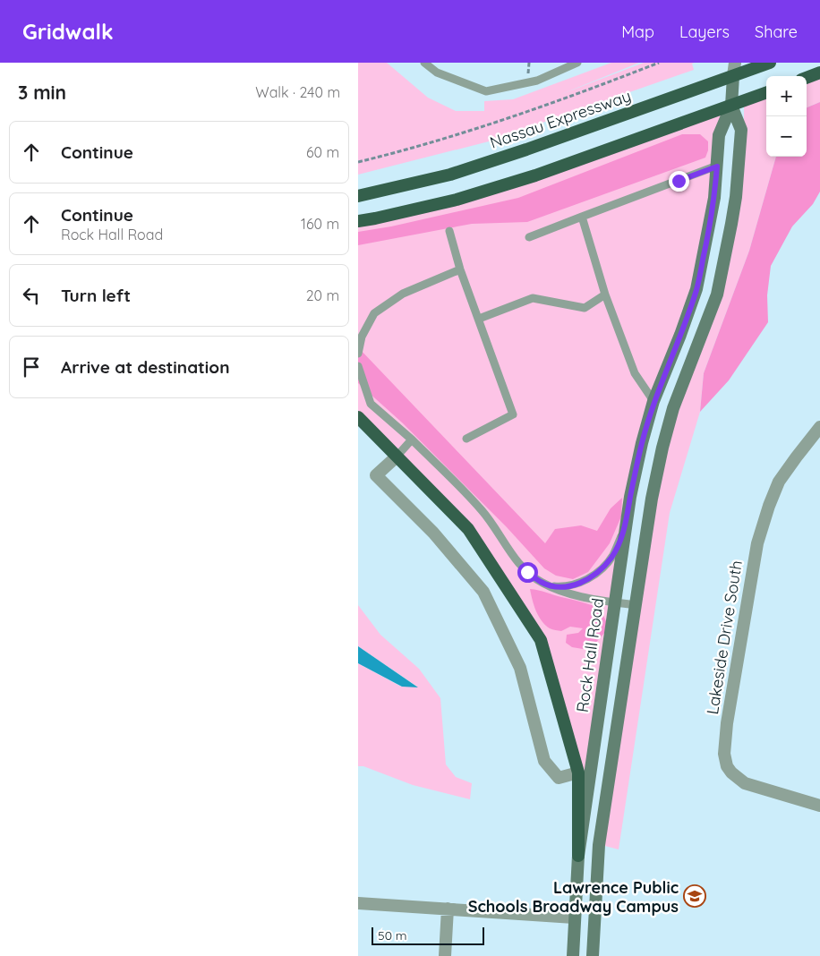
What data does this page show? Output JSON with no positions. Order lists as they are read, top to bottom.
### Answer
{
  "streets": {
    "highway": ["Nassau Expressway"],
    "main road": ["Rock Hall Road"],
    "street": ["Lakeside Drive South"]
  },
  "crossings": [
    ["Nassau Expressway", "Rock Hall Road"]
  ],
  "places": {
    "school or university": ["Lawrence Public Schools Broadway Campus"]
  },
  "scale_bar": "50 m",
  "page": {
    "header": "Gridwalk",
    "nav": ["Map", "Layers", "Share"],
    "heading": ["3 min", "Walk · 240 m"],
    "map_buttons": ["+", "−"],
    "list": [
      ["Continue", "60 m"],
      ["Continue", "Rock Hall Road", "160 m"],
      ["Turn left", "20 m"],
      "Arrive at destination"
    ],
    "scale": "50 m"
  }
}
